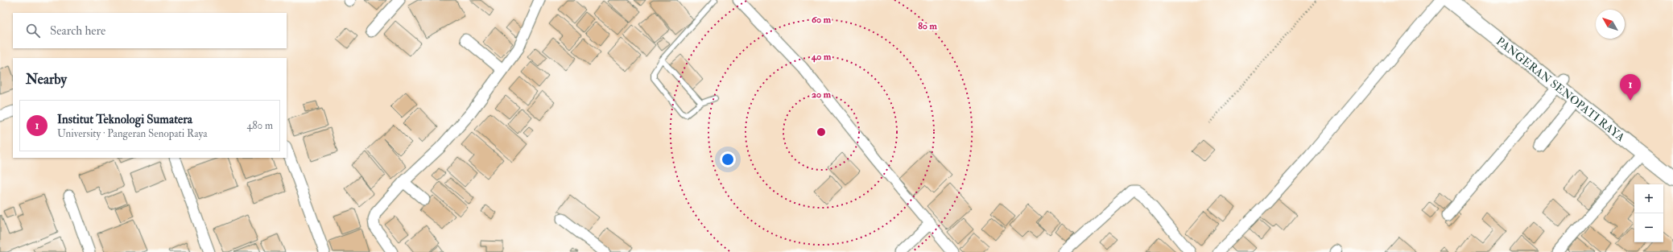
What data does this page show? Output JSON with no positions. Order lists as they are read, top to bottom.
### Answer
{
  "streets": {
    "street": ["PANGERAN SENOPATI RAYA"]
  },
  "north": "top left",
  "page": {
    "search": "Search here",
    "heading": "Nearby",
    "pins": "1",
    "list": [
      {
        "mark": "1",
        "name": "Institut Teknologi Sumatera",
        "note": "University · Pangeran Senopati Raya",
        "value": "480 m"
      }
    ],
    "map_buttons": ["+", "−"]
  },
  "rings": [
    "60 m",
    "80 m",
    "40 m",
    "20 m"
  ]
}
